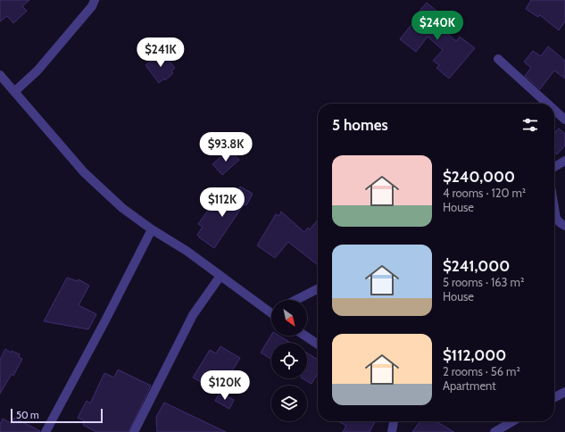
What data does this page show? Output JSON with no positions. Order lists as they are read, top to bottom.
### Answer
{
  "scale_bar": "50 m",
  "north": "bottom right",
  "page": {
    "price": [
      "$240K",
      "$241K",
      "$93.8K",
      "$112K",
      "$120K"
    ],
    "heading": "5 homes",
    "list": [
      {
        "name": "$240,000",
        "note": "4 rooms · 120 m² · House"
      },
      {
        "name": "$241,000",
        "note": "5 rooms · 163 m² · House"
      },
      {
        "name": "$112,000",
        "note": "2 rooms · 56 m² · Apartment"
      }
    ],
    "scale": "50 m"
  }
}
